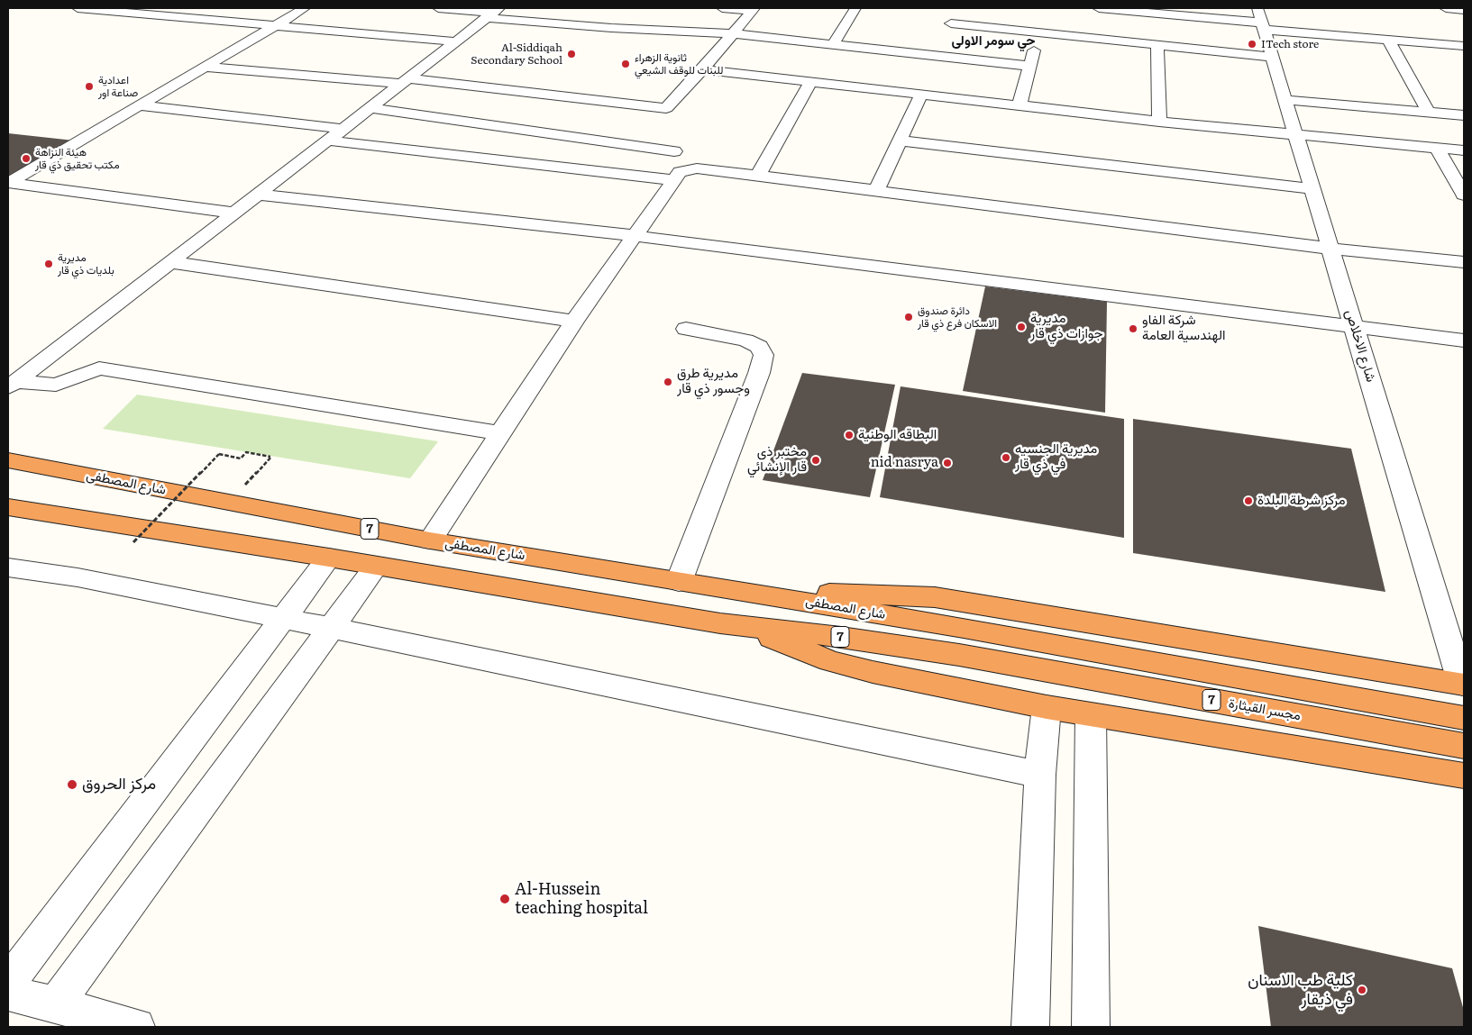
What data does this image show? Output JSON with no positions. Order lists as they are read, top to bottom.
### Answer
{
  "streets": {
    "highway": ["شارع المصطفى", "7", "مجسر القيثارة"],
    "street": ["شارع الاخلاص"]
  },
  "crossings": [
    ["شارع المصطفى", "مجسر القيثارة"]
  ],
  "districts": ["حي سومر الاولى"],
  "places": [
    "ITech store",
    "Al-Siddiqah Secondary School",
    "ثانوية الزهراء للبنات للوقف الشيعي",
    "اعدادية صناعة اور",
    "هيئة النزاهة مكتب تحقيق ذي قار",
    "مديرية بلديات ذي قار",
    "دائرة صندوق الاسكان فرع ذي قار",
    "مديرية جوازات ذي قار",
    "شركة الفاو الهندسية العامة",
    "مديرية طرق وجسور ذي قار",
    "البطاقه الوطنية",
    "مديرية الجنسيه في ذي قار",
    "مختبر ذي قار الإنشائي",
    "nid nasrya",
    "مركز شرطة البلدة",
    "مركز الحروق",
    "Al-Hussein teaching hospital",
    "كلية طب الاسنان في ذيقار"
  ]
}
